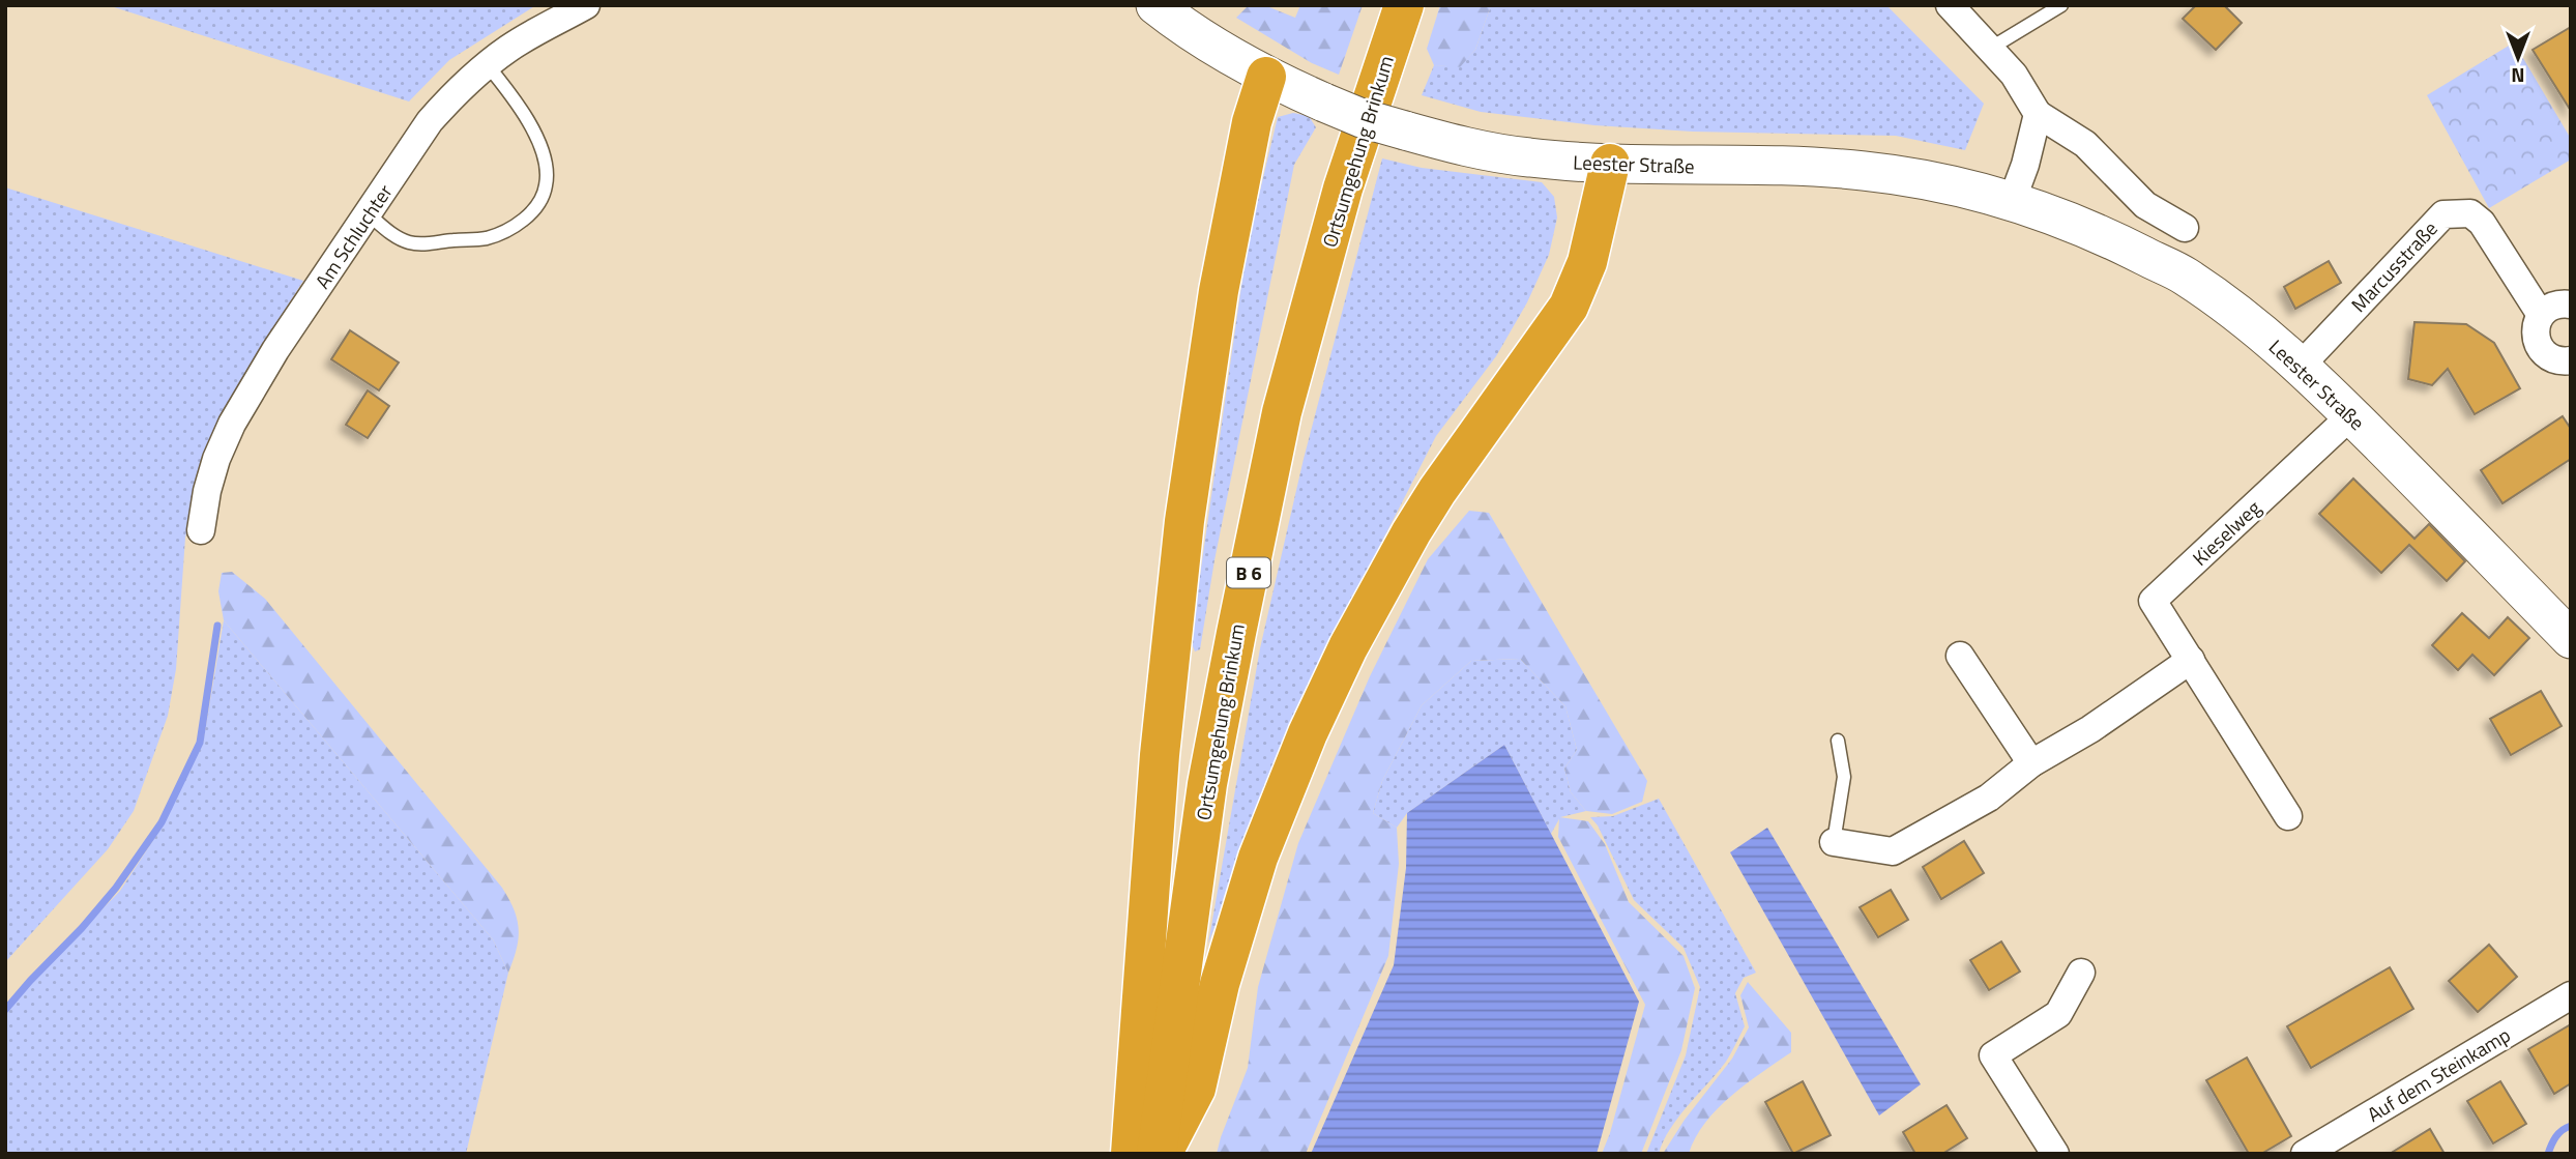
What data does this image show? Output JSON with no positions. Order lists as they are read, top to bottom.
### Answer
{
  "streets": {
    "highway": ["Ortsumgehung Brinkum", "B 6"],
    "street": [
      "Leester Straße",
      "Am Schluchter",
      "Marcusstraße",
      "Kieselweg",
      "Auf dem Steinkamp"
    ]
  },
  "crossings": [
    ["Leester Straße", "Marcusstraße"],
    ["Leester Straße", "Kieselweg"]
  ],
  "north": "bottom"
}
